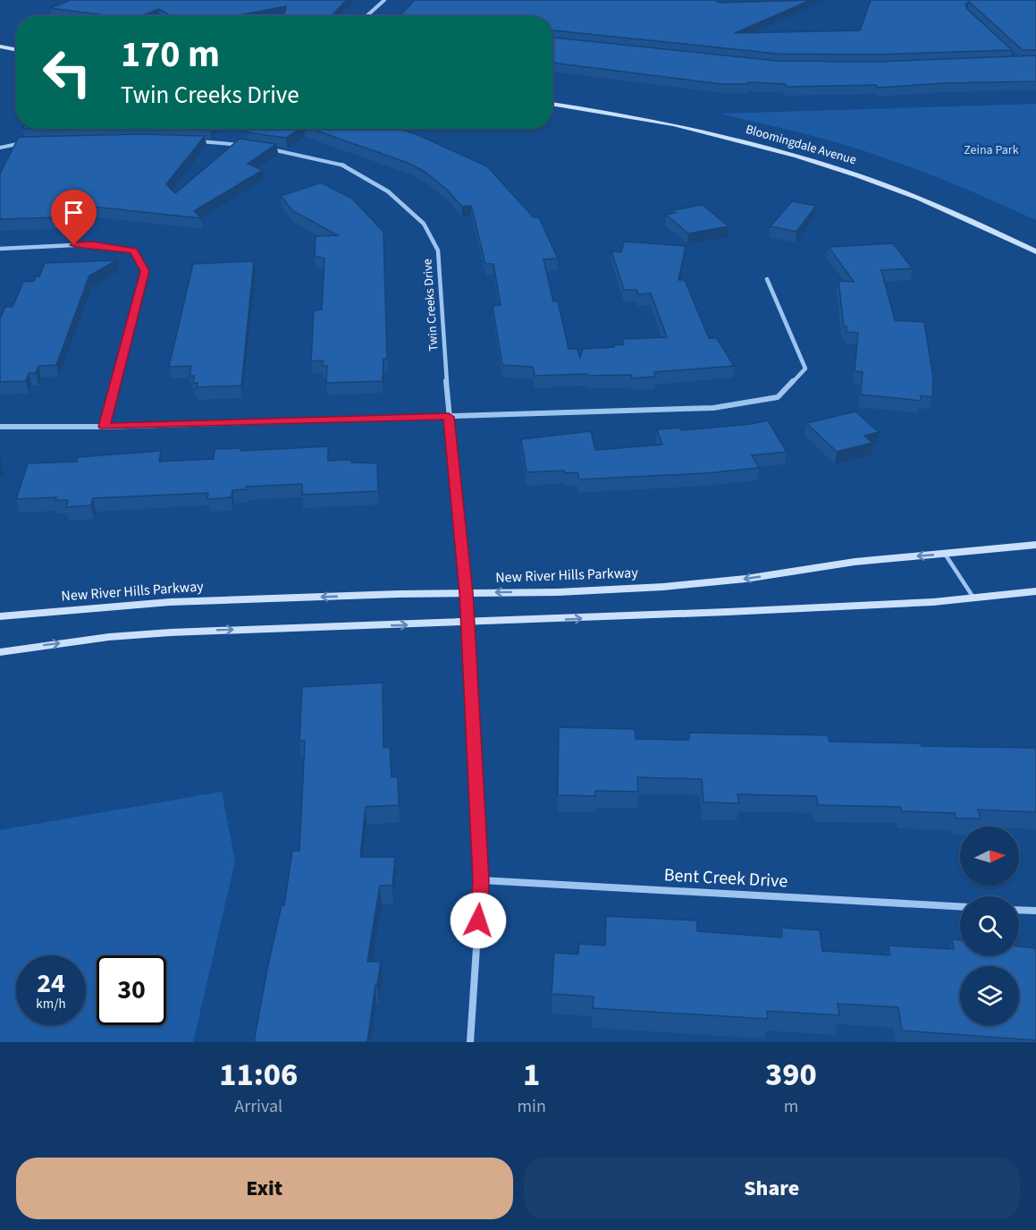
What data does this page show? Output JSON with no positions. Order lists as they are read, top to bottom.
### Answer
{
  "streets": {
    "street": [
      "Bloomingdale Avenue",
      "Twin Creeks Drive",
      "New River Hills Parkway",
      "Bent Creek Drive"
    ]
  },
  "crossings": [
    ["Twin Creeks Drive", "New River Hills Parkway"],
    ["Twin Creeks Drive", "Bent Creek Drive"]
  ],
  "parks": ["Zeina Park"],
  "north": "right",
  "page": {
    "turn": ["170 m", "Twin Creeks Drive"],
    "speed": "24 km/h",
    "limit": "30",
    "eta": [
      "11:06",
      "Arrival",
      "1",
      "min",
      "390",
      "m"
    ],
    "buttons": ["Exit", "Share"]
  }
}
